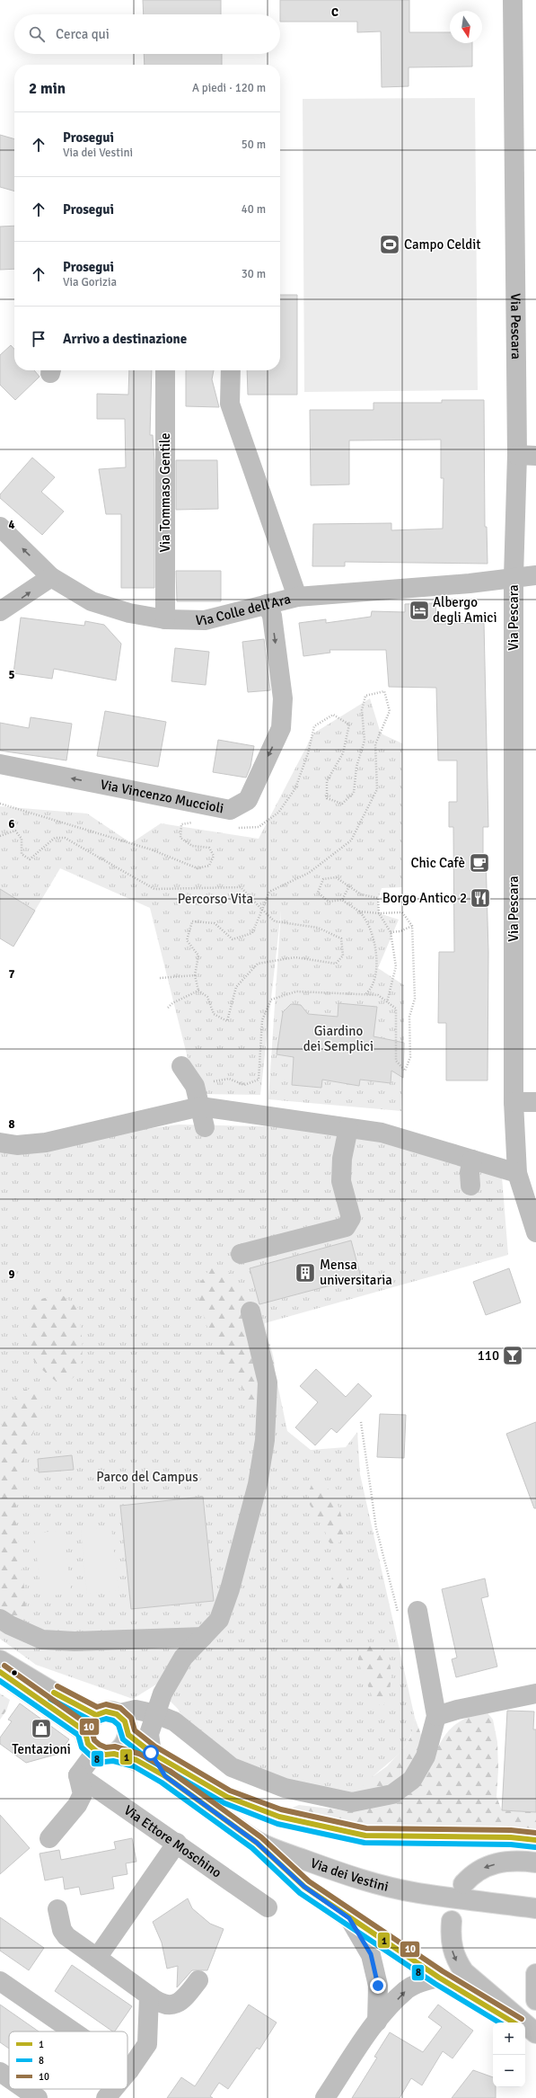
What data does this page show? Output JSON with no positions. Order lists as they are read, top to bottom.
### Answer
{
  "streets": {
    "street": [
      "Via Pescara",
      "Via Tommaso Gentile",
      "Via Colle dell'Ara",
      "Via Vincenzo Muccioli",
      "Via Ettore Moschino",
      "Via dei Vestini"
    ]
  },
  "crossings": [
    ["Via Pescara", "Via Colle dell'Ara"],
    ["Via Tommaso Gentile", "Via Colle dell'Ara"],
    ["Via Colle dell'Ara", "Via Vincenzo Muccioli"]
  ],
  "parks": ["Percorso Vita", "Giardino dei Semplici", "Parco del Campus"],
  "places": {
    "sports": ["Campo Celdit"],
    "hotel": ["Albergo degli Amici"],
    "cafe": ["Chic Cafè"],
    "restaurant": ["Borgo Antico 2"],
    "building": ["Mensa universitaria"],
    "bar": ["110"],
    "shop": ["Tentazioni"]
  },
  "lines": ["transit line 10", "transit line 1", "transit line 8"],
  "legend": ["1", "8", "10"],
  "north": "bottom",
  "page": {
    "search": "Cerca qui",
    "heading": ["2 min", "A piedi · 120 m"],
    "list": [
      ["Prosegui", "Via dei Vestini", "50 m"],
      ["Prosegui", "40 m"],
      ["Prosegui", "Via Gorizia", "30 m"],
      "Arrivo a destinazione"
    ],
    "map_buttons": ["+", "−"]
  },
  "grid": {
    "columns": ["C"],
    "rows": [
      "4",
      "5",
      "6",
      "7",
      "8",
      "9"
    ]
  }
}
